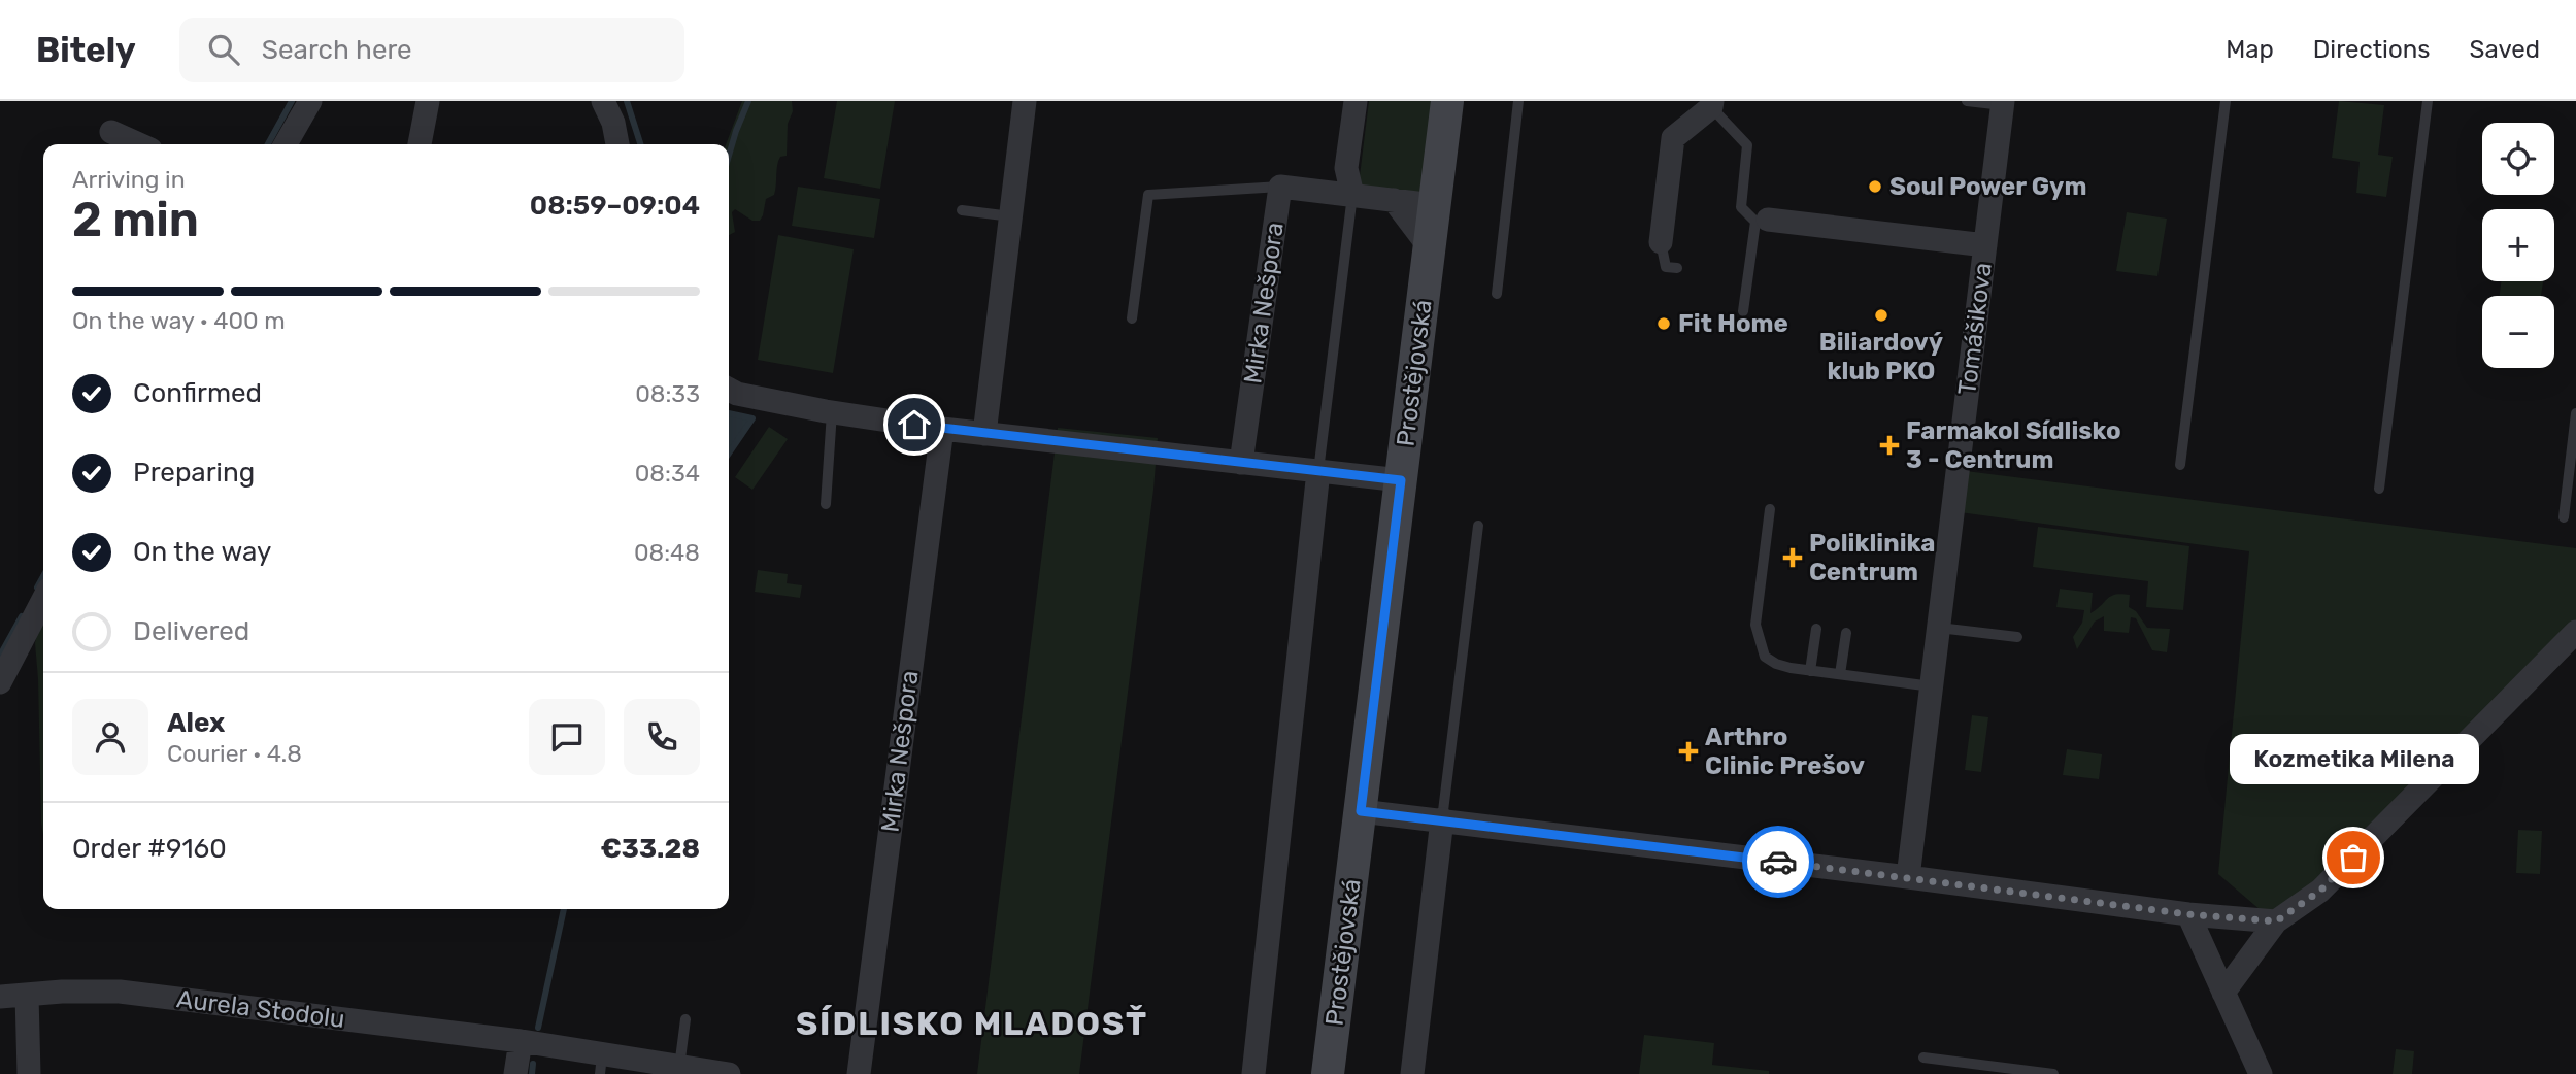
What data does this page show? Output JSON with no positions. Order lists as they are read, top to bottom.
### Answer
{
  "streets": {
    "street": [
      "Mirka Nešpora",
      "Tomášikova",
      "Prostějovská",
      "Aurela Stodolu"
    ]
  },
  "crossings": [
    ["Mirka Nešpora", "Prostějovská"]
  ],
  "districts": ["SÍDLISKO MLADOSŤ"],
  "places": {
    "other": [
      "Soul Power Gym",
      "Biliardový klub PKO",
      "Fit Home",
      "Kozmetika Milena"
    ],
    "health": ["Farmakol Sídlisko 3 - Centrum", "Poliklinika Centrum", "Arthro Clinic Prešov"]
  },
  "page": {
    "header": "Bitely",
    "search": "Search here",
    "nav": ["Map", "Directions", "Saved"],
    "map_buttons": ["+", "−"],
    "heading": ["2 min", "Arriving in", "08:59–09:04"],
    "panel": [
      "Alex",
      "Courier · 4.8",
      "Order #9160",
      "€33.28"
    ],
    "bar": "On the way · 400 m",
    "list": [
      ["Confirmed", "08:33"],
      ["Preparing", "08:34"],
      ["On the way", "08:48"],
      "Delivered"
    ],
    "bubble": "Kozmetika Milena"
  }
}
